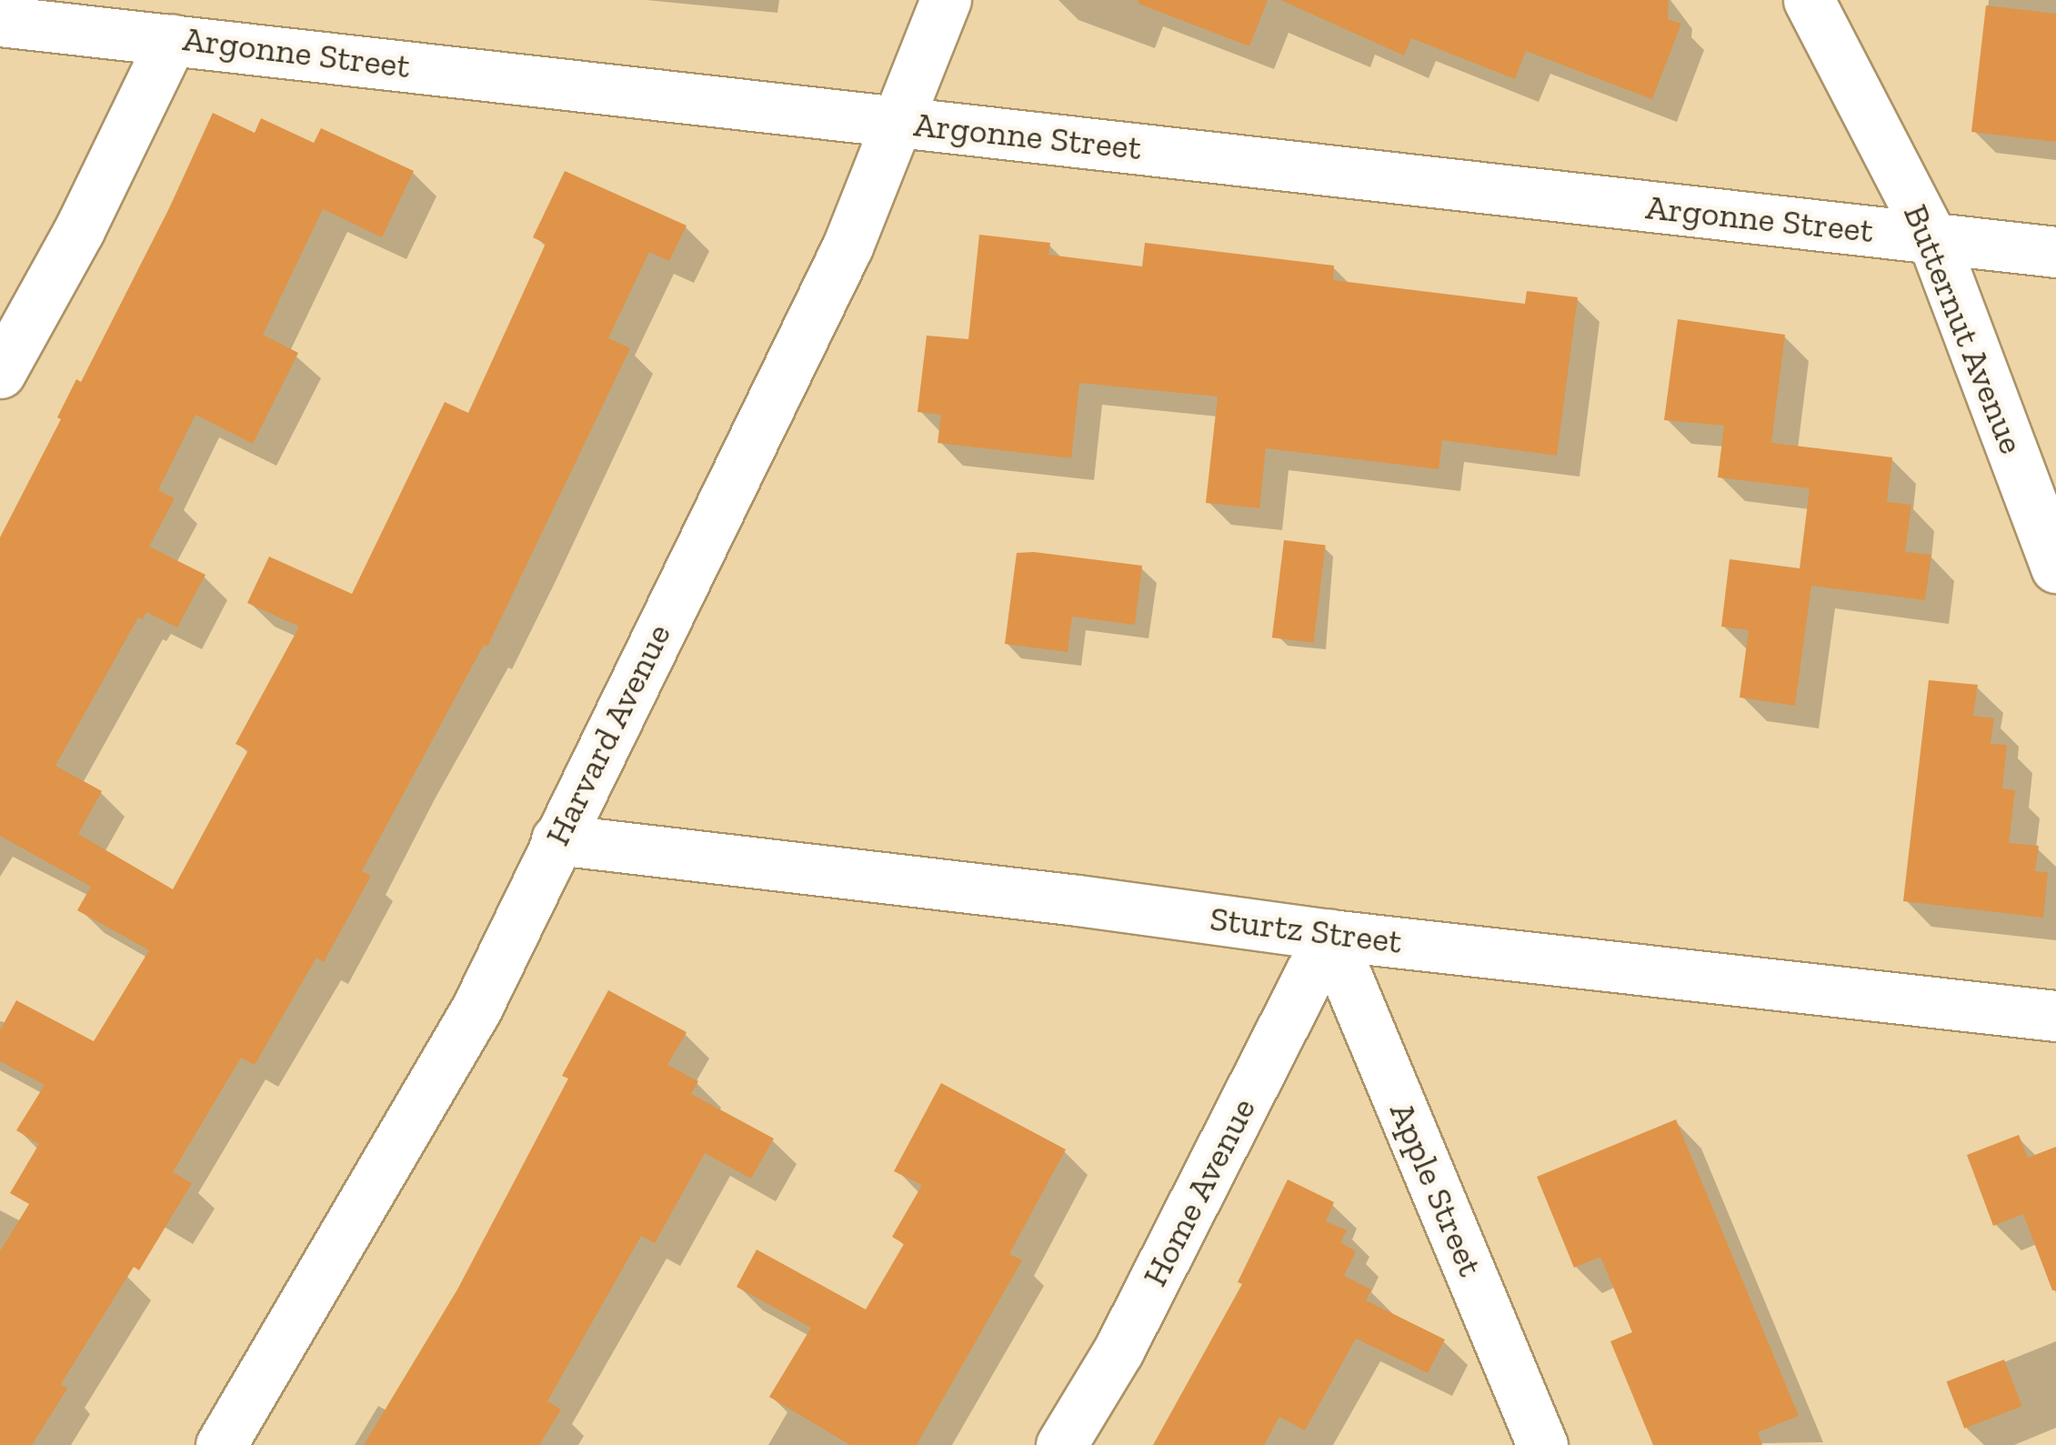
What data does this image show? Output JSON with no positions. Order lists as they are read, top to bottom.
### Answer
{
  "streets": {
    "street": [
      "Argonne Street",
      "Butternut Avenue",
      "Harvard Avenue",
      "Sturtz Street",
      "Apple Street",
      "Home Avenue"
    ]
  },
  "crossings": [
    ["Argonne Street", "Butternut Avenue"],
    ["Argonne Street", "Harvard Avenue"],
    ["Harvard Avenue", "Sturtz Street"],
    ["Sturtz Street", "Apple Street"],
    ["Sturtz Street", "Home Avenue"],
    ["Apple Street", "Home Avenue"]
  ]
}
